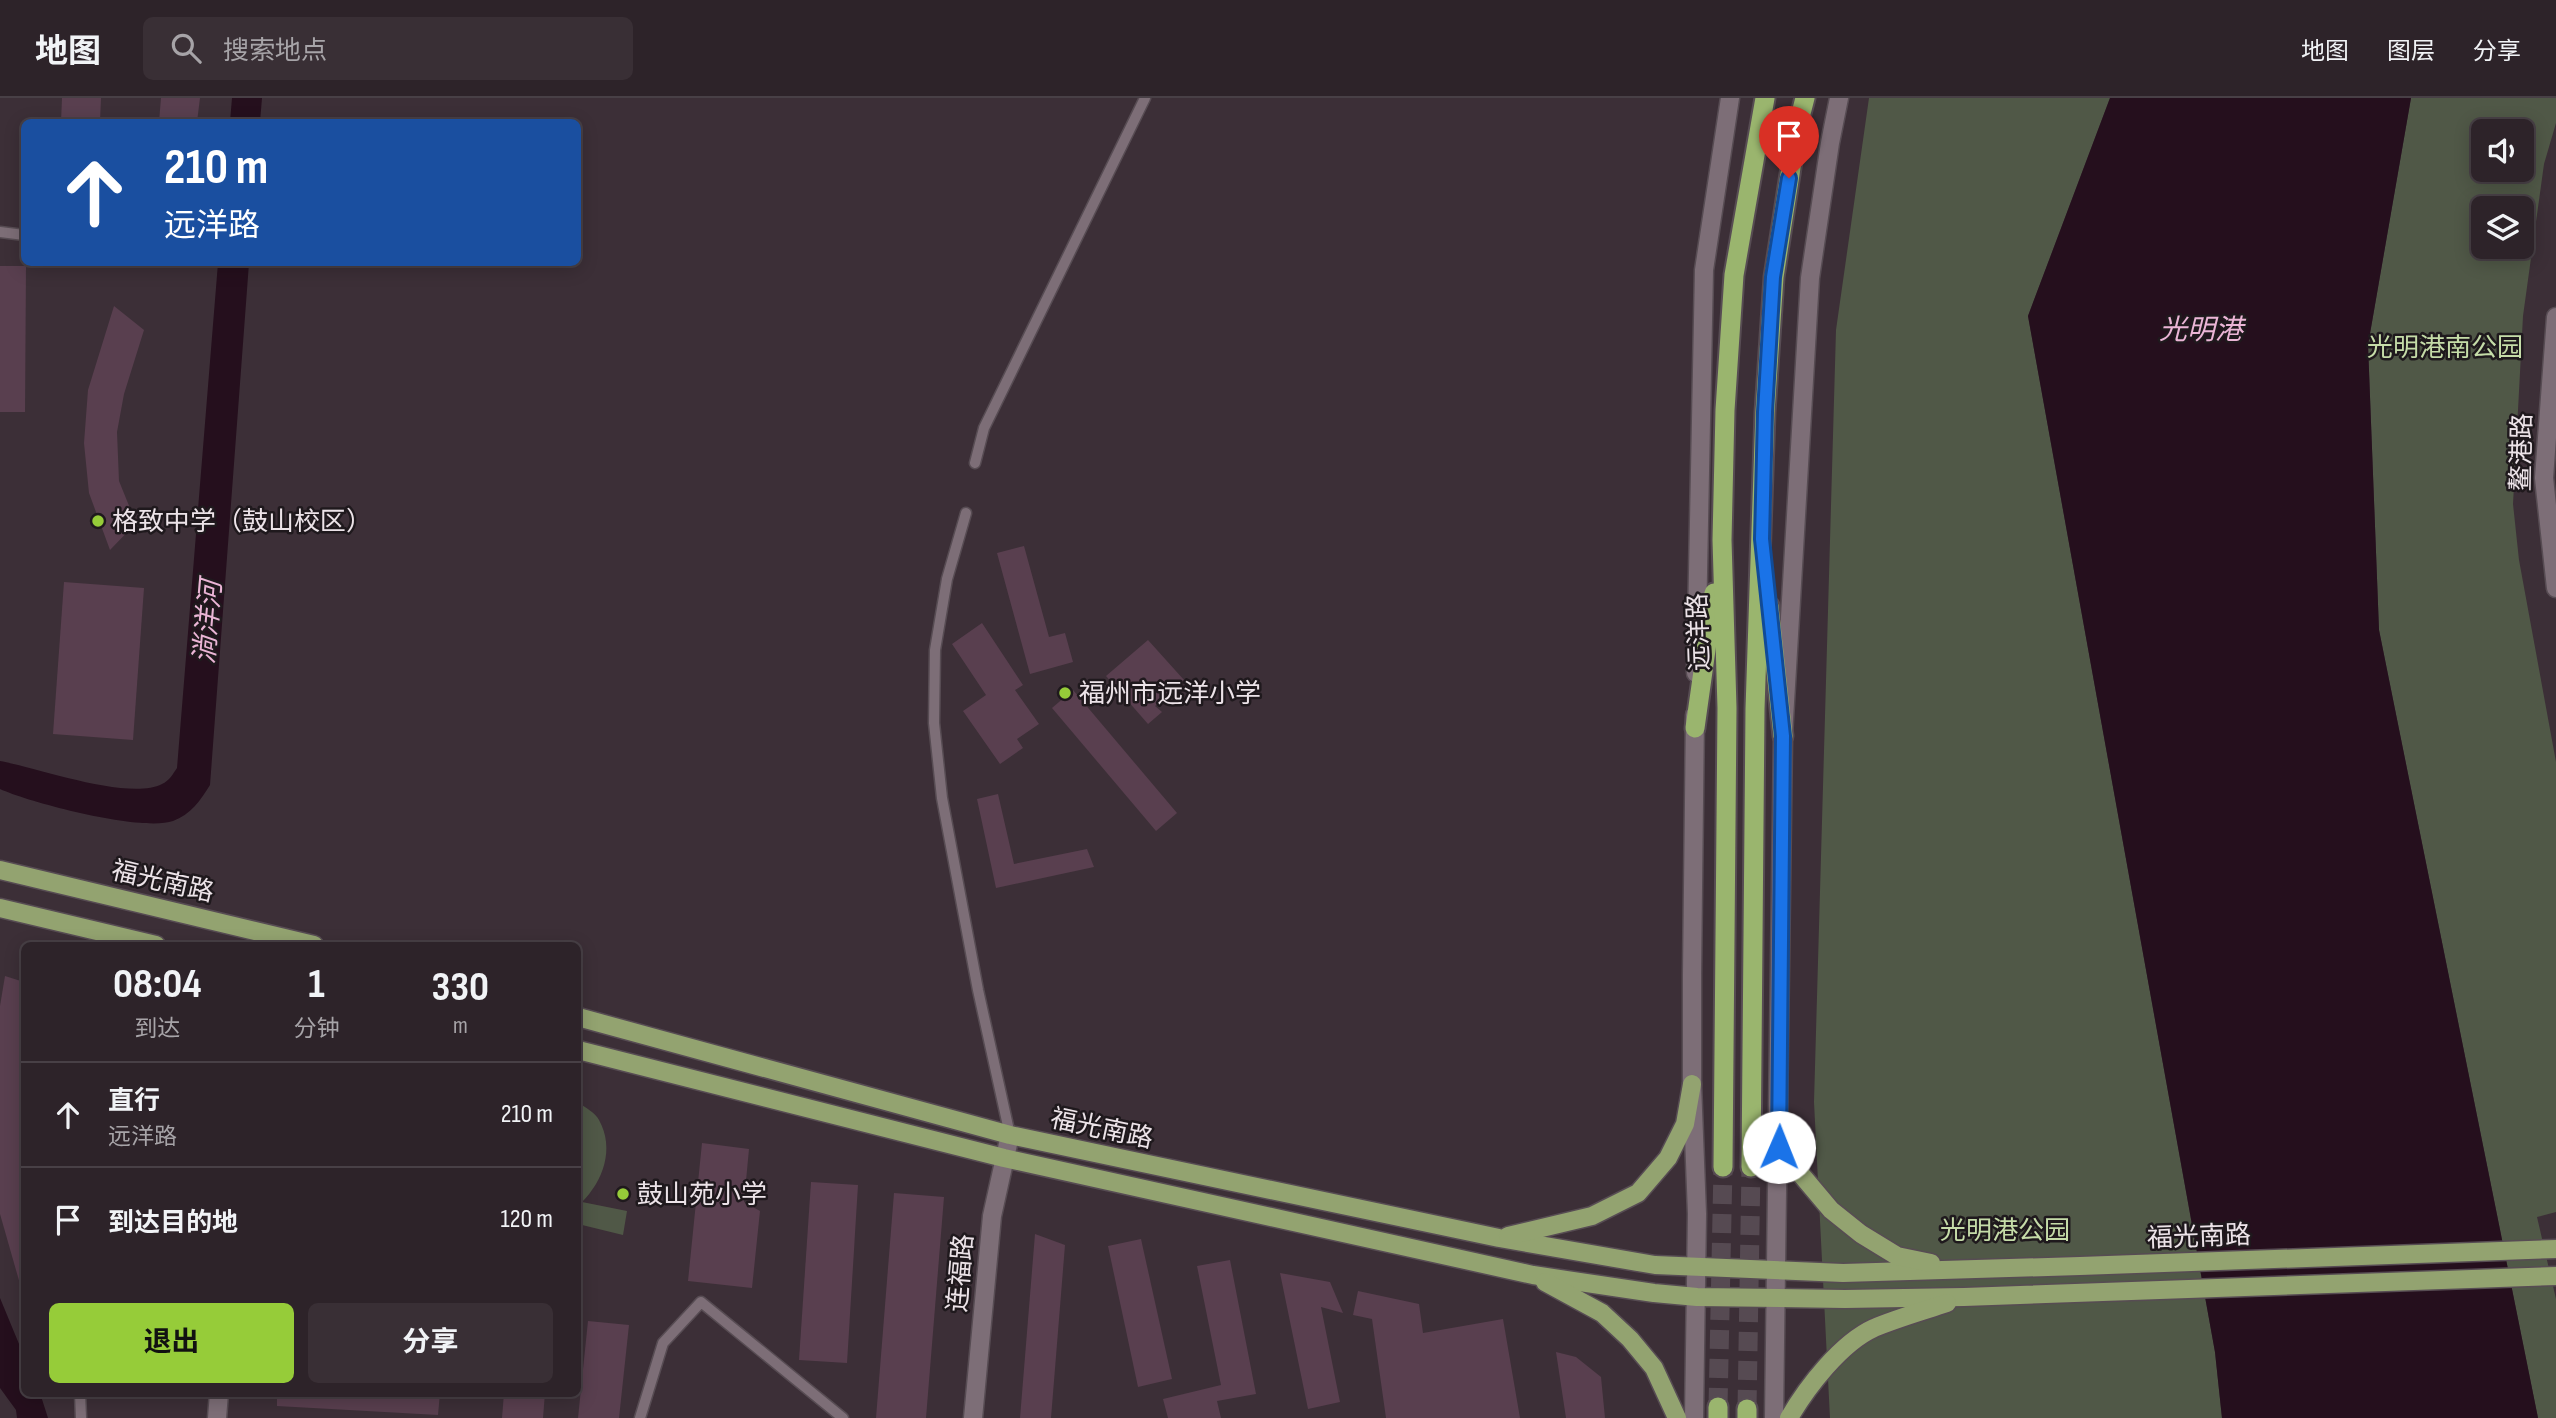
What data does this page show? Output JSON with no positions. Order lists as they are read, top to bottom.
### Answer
{
  "streets": {
    "highway": ["远洋路"],
    "main road": ["鳌港路", "福光南路", "连福路"]
  },
  "crossings": [
    ["福光南路", "连福路"]
  ],
  "water": ["光明港", "淌洋河"],
  "parks": ["光明港南公园", "光明港公园"],
  "places": ["格致中学（鼓山校区）", "福州市远洋小学", "鼓山苑小学"],
  "page": {
    "header": "地图",
    "search": "搜索地点",
    "nav": ["地图", "图层", "分享"],
    "turn": ["210 m", "远洋路"],
    "eta": [
      "08:04",
      "到达",
      "1",
      "分钟",
      "330",
      "m"
    ],
    "list": [
      {
        "name": "直行",
        "note": "远洋路",
        "value": "210 m"
      },
      {
        "name": "到达目的地",
        "value": "120 m"
      }
    ],
    "buttons": ["退出", "分享"]
  }
}
